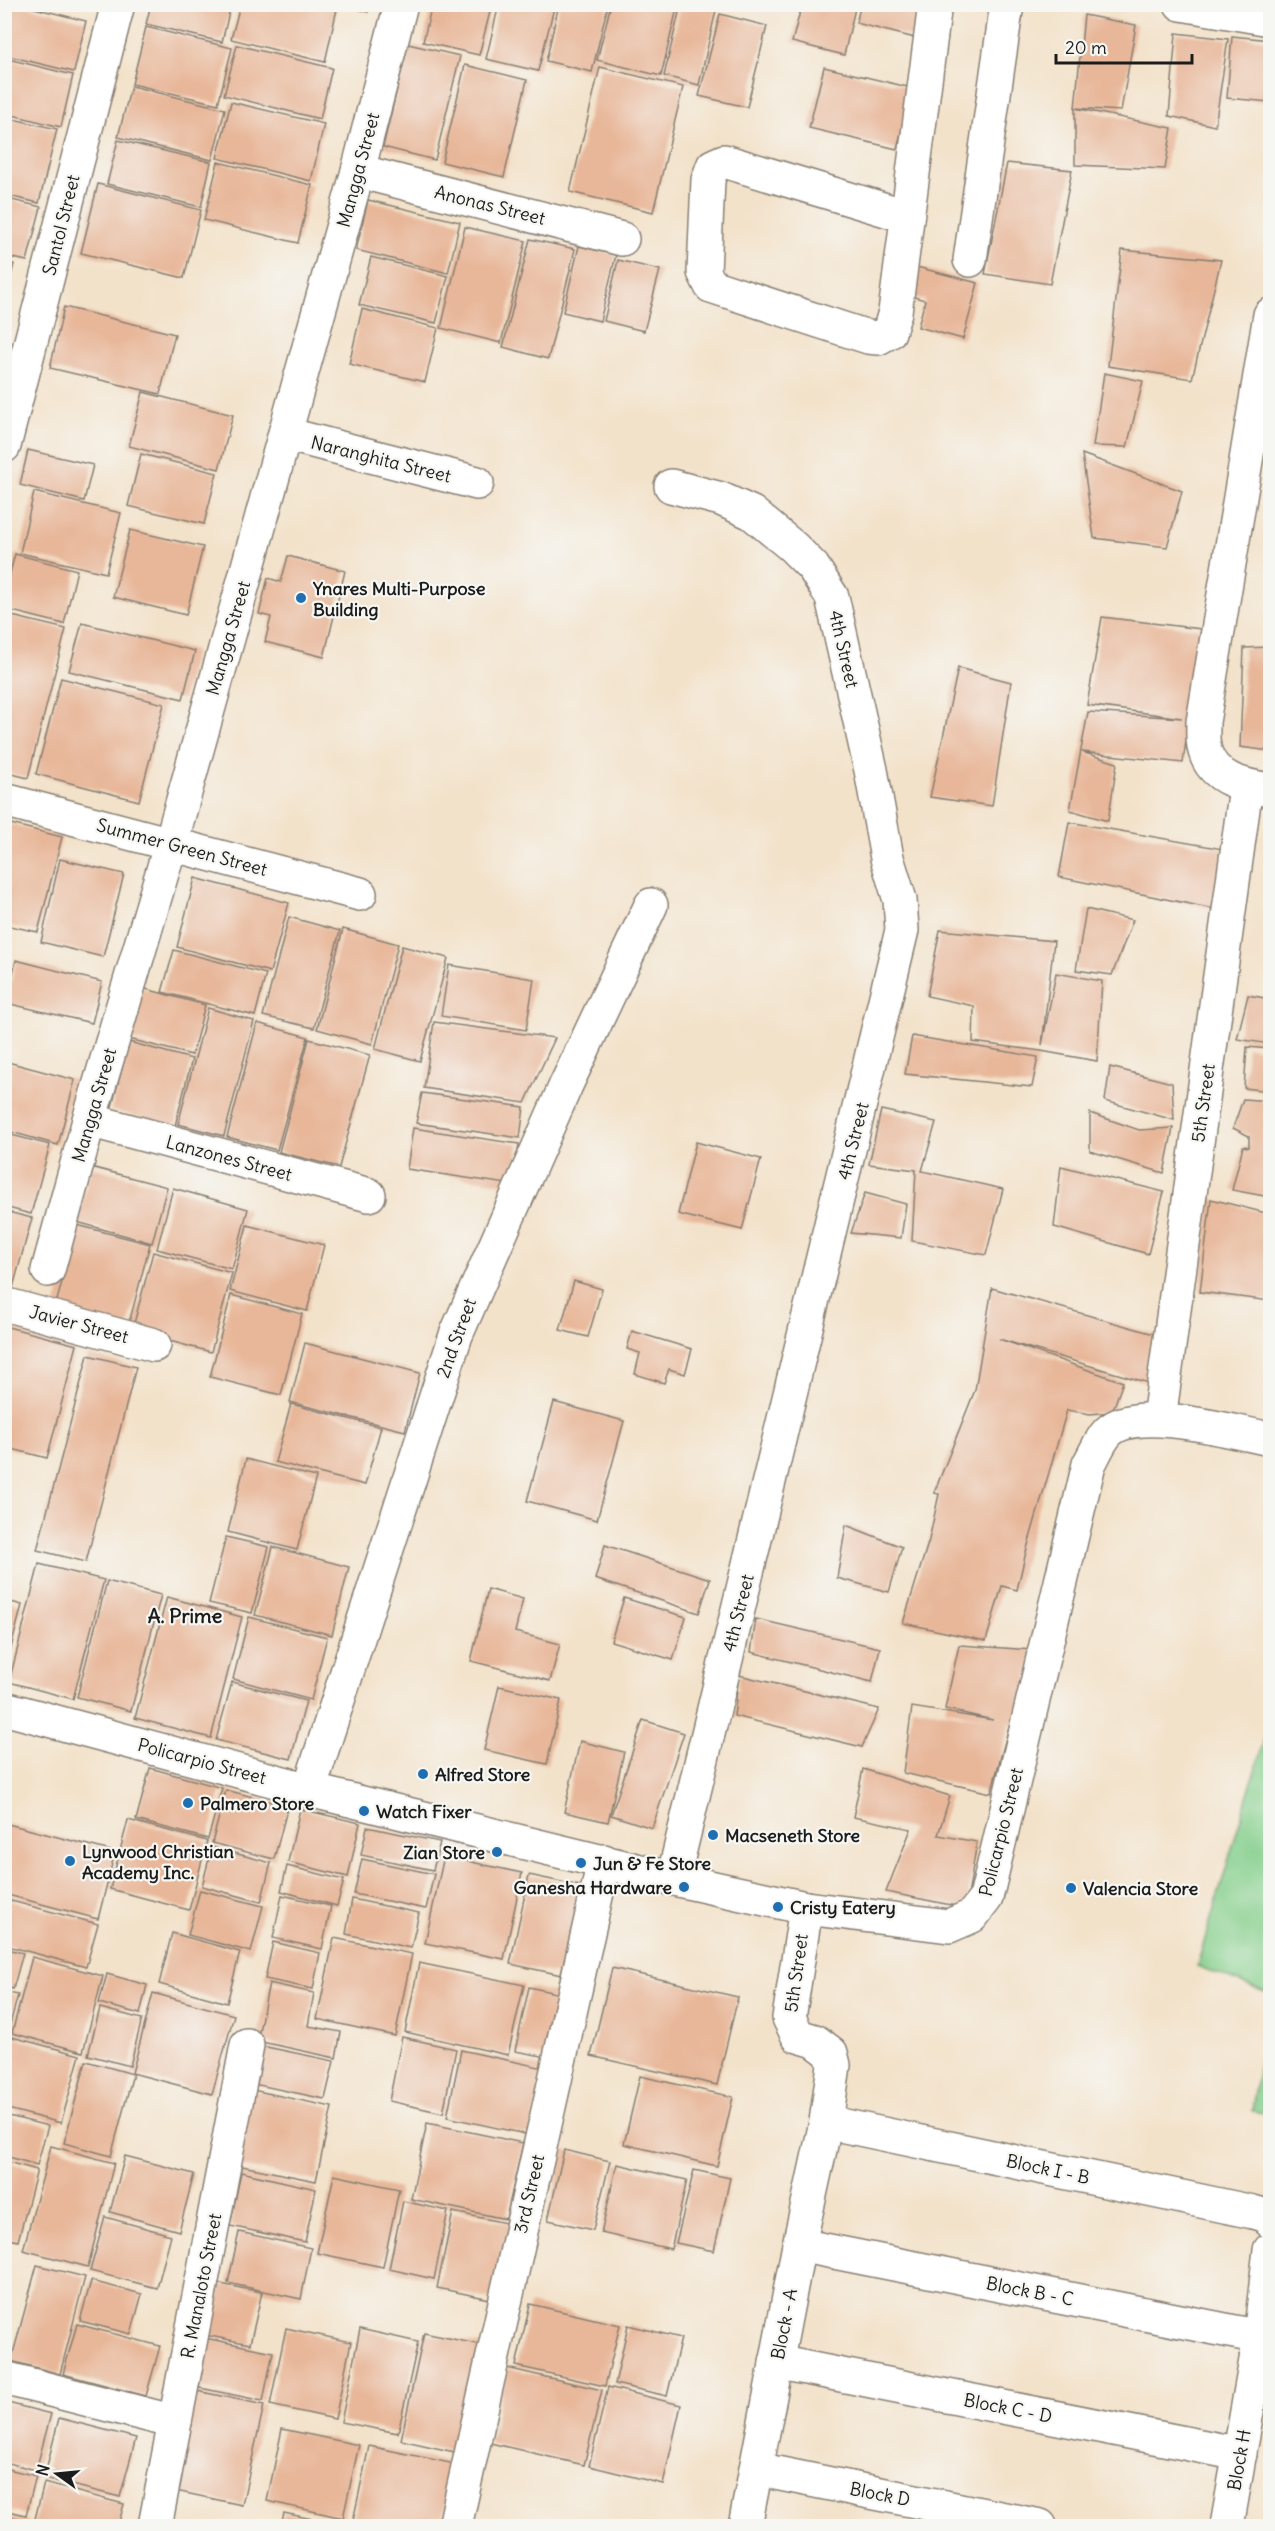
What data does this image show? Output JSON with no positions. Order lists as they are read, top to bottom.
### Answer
{
  "streets": {
    "street": [
      "Mangga Street",
      "Anonas Street",
      "Santol Street",
      "Naranghita Street",
      "4th Street",
      "Summer Green Street",
      "5th Street",
      "Lanzones Street",
      "Javier Street",
      "2nd Street",
      "Policarpio Street",
      "Block I - B",
      "3rd Street",
      "R. Manaloto Street",
      "Block B - C",
      "Block - A",
      "Block C - D",
      "Block H",
      "Block D"
    ]
  },
  "crossings": [
    ["Mangga Street", "Anonas Street"],
    ["Mangga Street", "Naranghita Street"],
    ["Mangga Street", "Summer Green Street"],
    ["Mangga Street", "Lanzones Street"],
    ["4th Street", "Policarpio Street"],
    ["5th Street", "Policarpio Street"],
    ["5th Street", "Block I - B"],
    ["5th Street", "Block - A"],
    ["2nd Street", "Policarpio Street"],
    ["Policarpio Street", "3rd Street"],
    ["Block I - B", "Block - A"],
    ["Block B - C", "Block - A"],
    ["Block B - C", "Block H"],
    ["Block - A", "Block C - D"],
    ["Block - A", "Block D"],
    ["Block C - D", "Block H"]
  ],
  "districts": ["A. Prime"],
  "places": [
    "Ynares Multi-Purpose Building",
    "Alfred Store",
    "Palmero Store",
    "Watch Fixer",
    "Macseneth Store",
    "Zian Store",
    "Lynwood Christian Academy Inc.",
    "Jun & Fe Store",
    "Ganesha Hardware",
    "Valencia Store",
    "Cristy Eatery"
  ],
  "scale_bar": "20 m",
  "north": "left"
}
